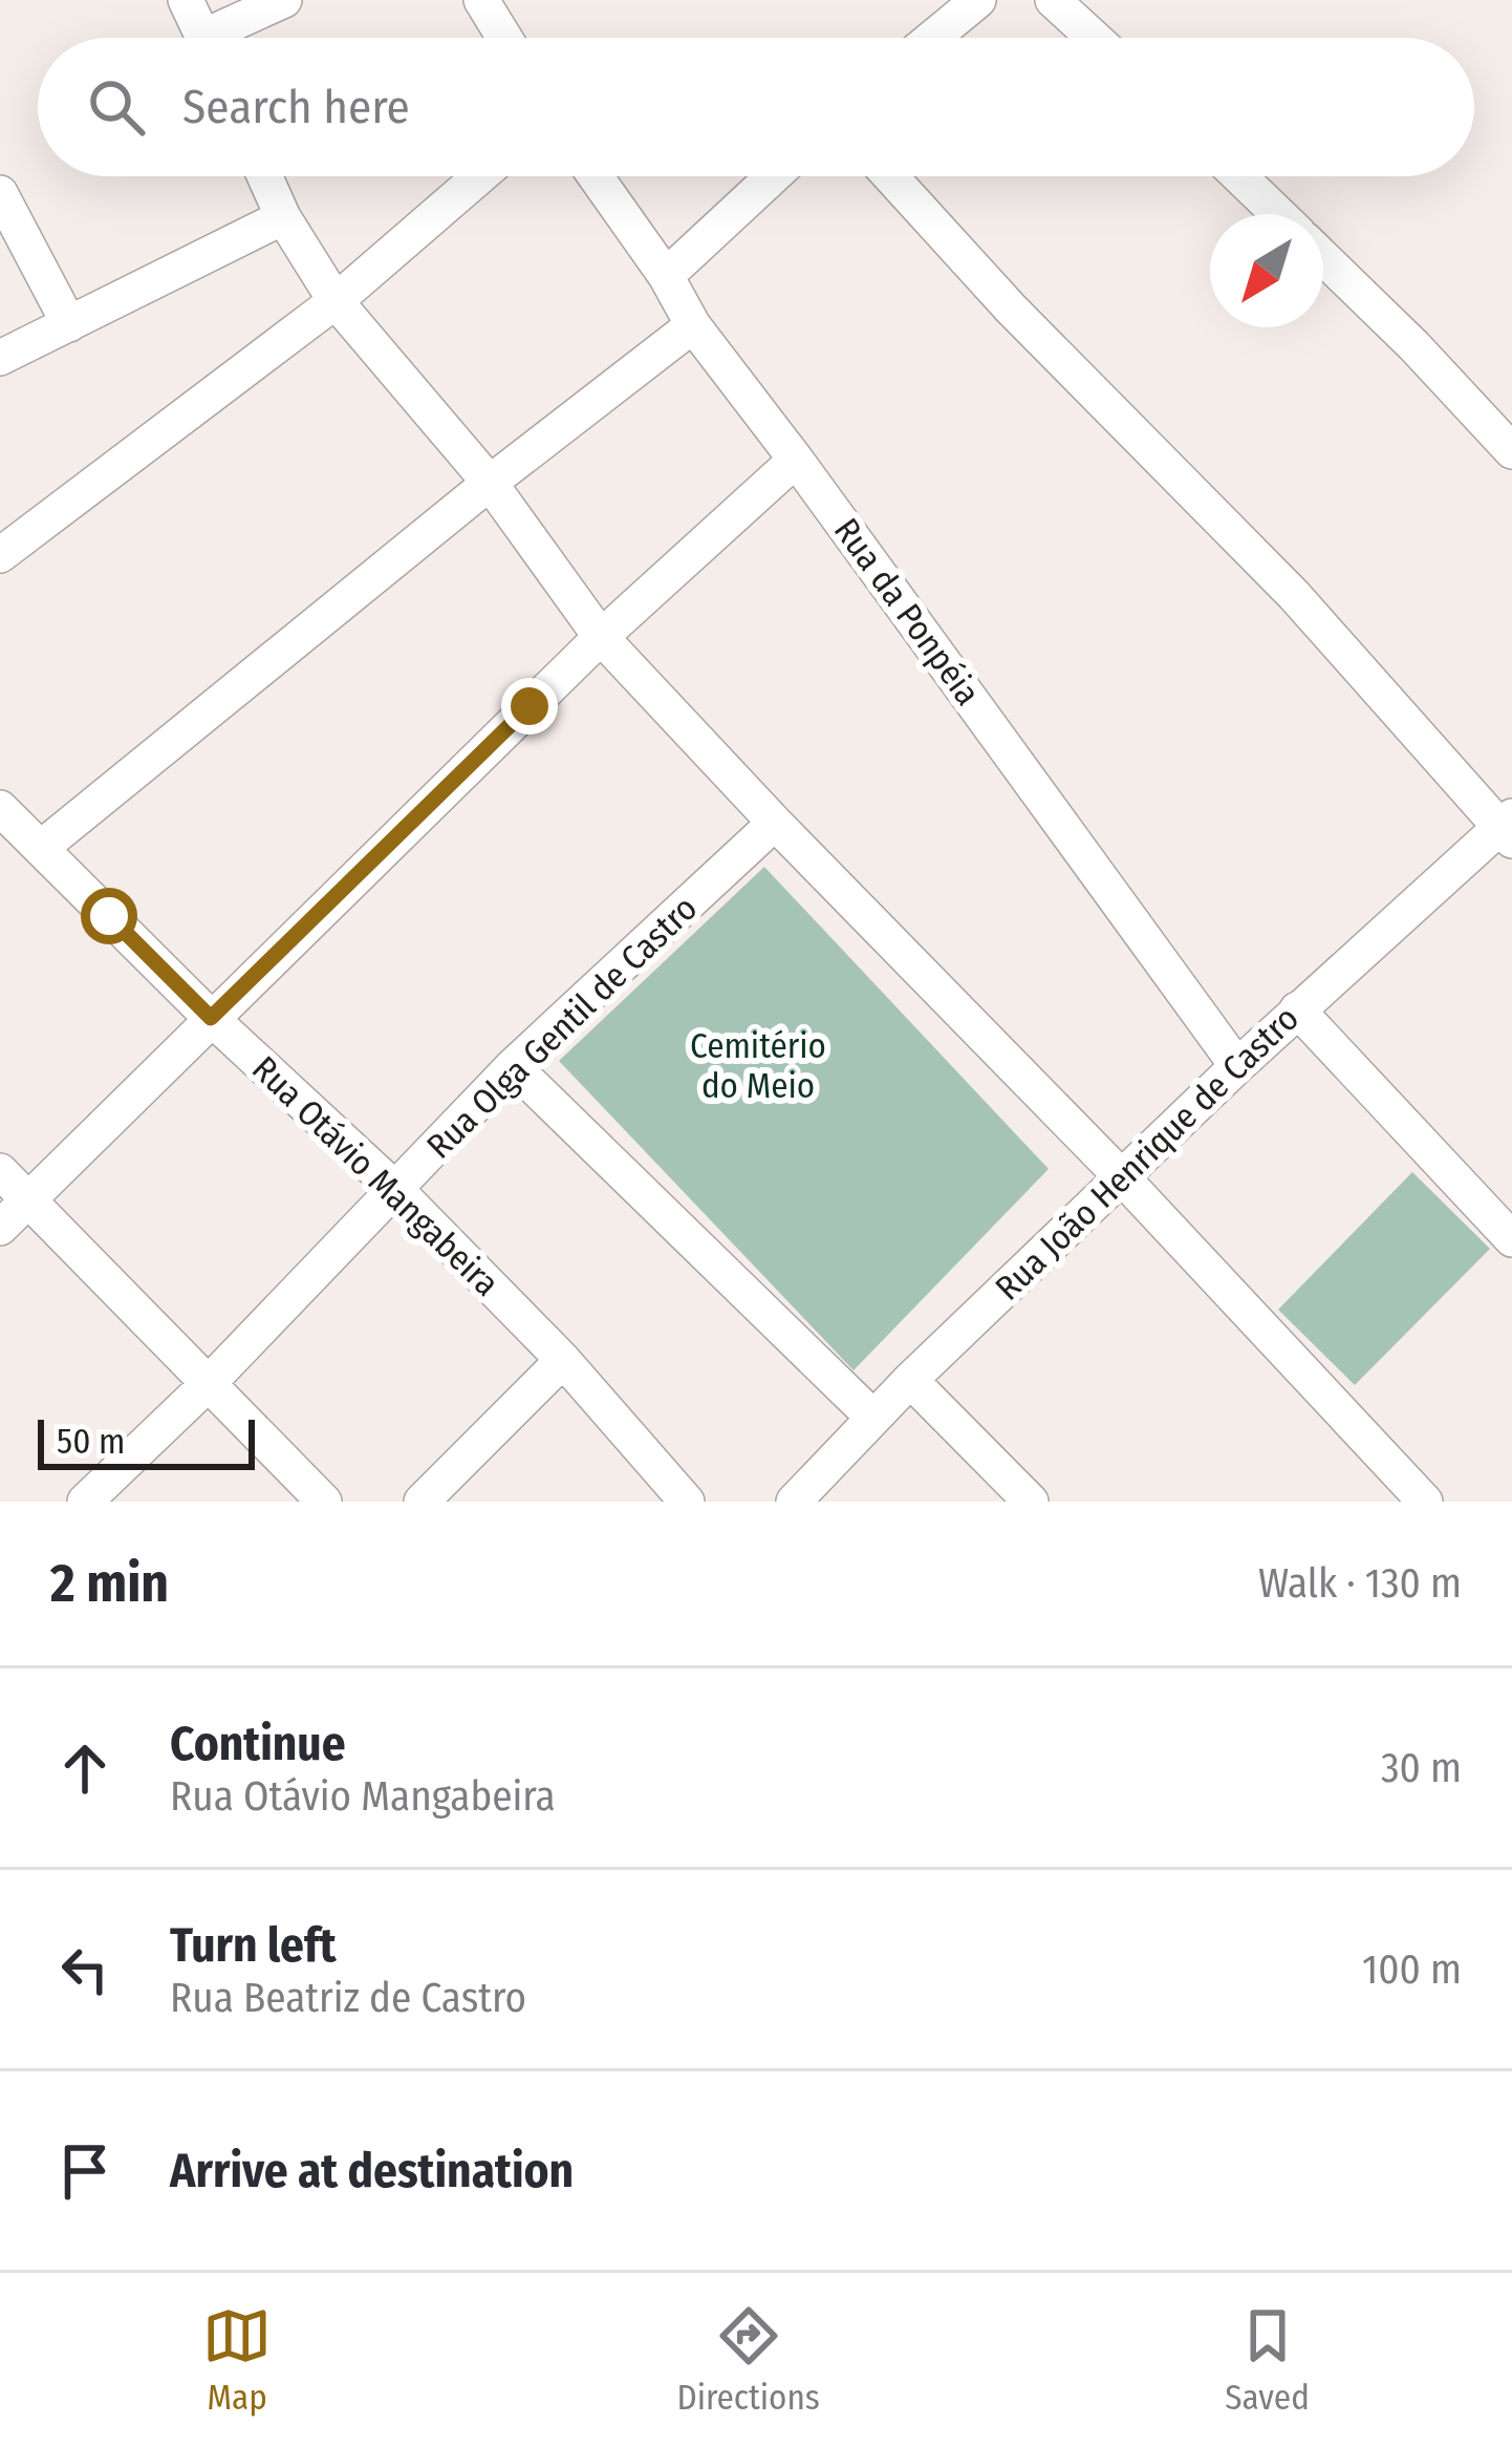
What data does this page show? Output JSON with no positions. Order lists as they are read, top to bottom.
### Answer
{
  "streets": {
    "street": [
      "Rua da Ponpéia",
      "Rua Olga Gentil de Castro",
      "Rua João Henrique de Castro",
      "Rua Otávio Mangabeira"
    ]
  },
  "crossings": [
    ["Rua da Ponpéia", "Rua João Henrique de Castro"],
    ["Rua Olga Gentil de Castro", "Rua Otávio Mangabeira"]
  ],
  "parks": ["Cemitério do Meio"],
  "scale_bar": "50 m",
  "north": "bottom left",
  "page": {
    "search": "Search here",
    "scale": "50 m",
    "heading": ["2 min", "Walk · 130 m"],
    "list": [
      ["Continue", "Rua Otávio Mangabeira", "30 m"],
      ["Turn left", "Rua Beatriz de Castro", "100 m"],
      "Arrive at destination"
    ],
    "nav": ["Map", "Directions", "Saved"]
  }
}
